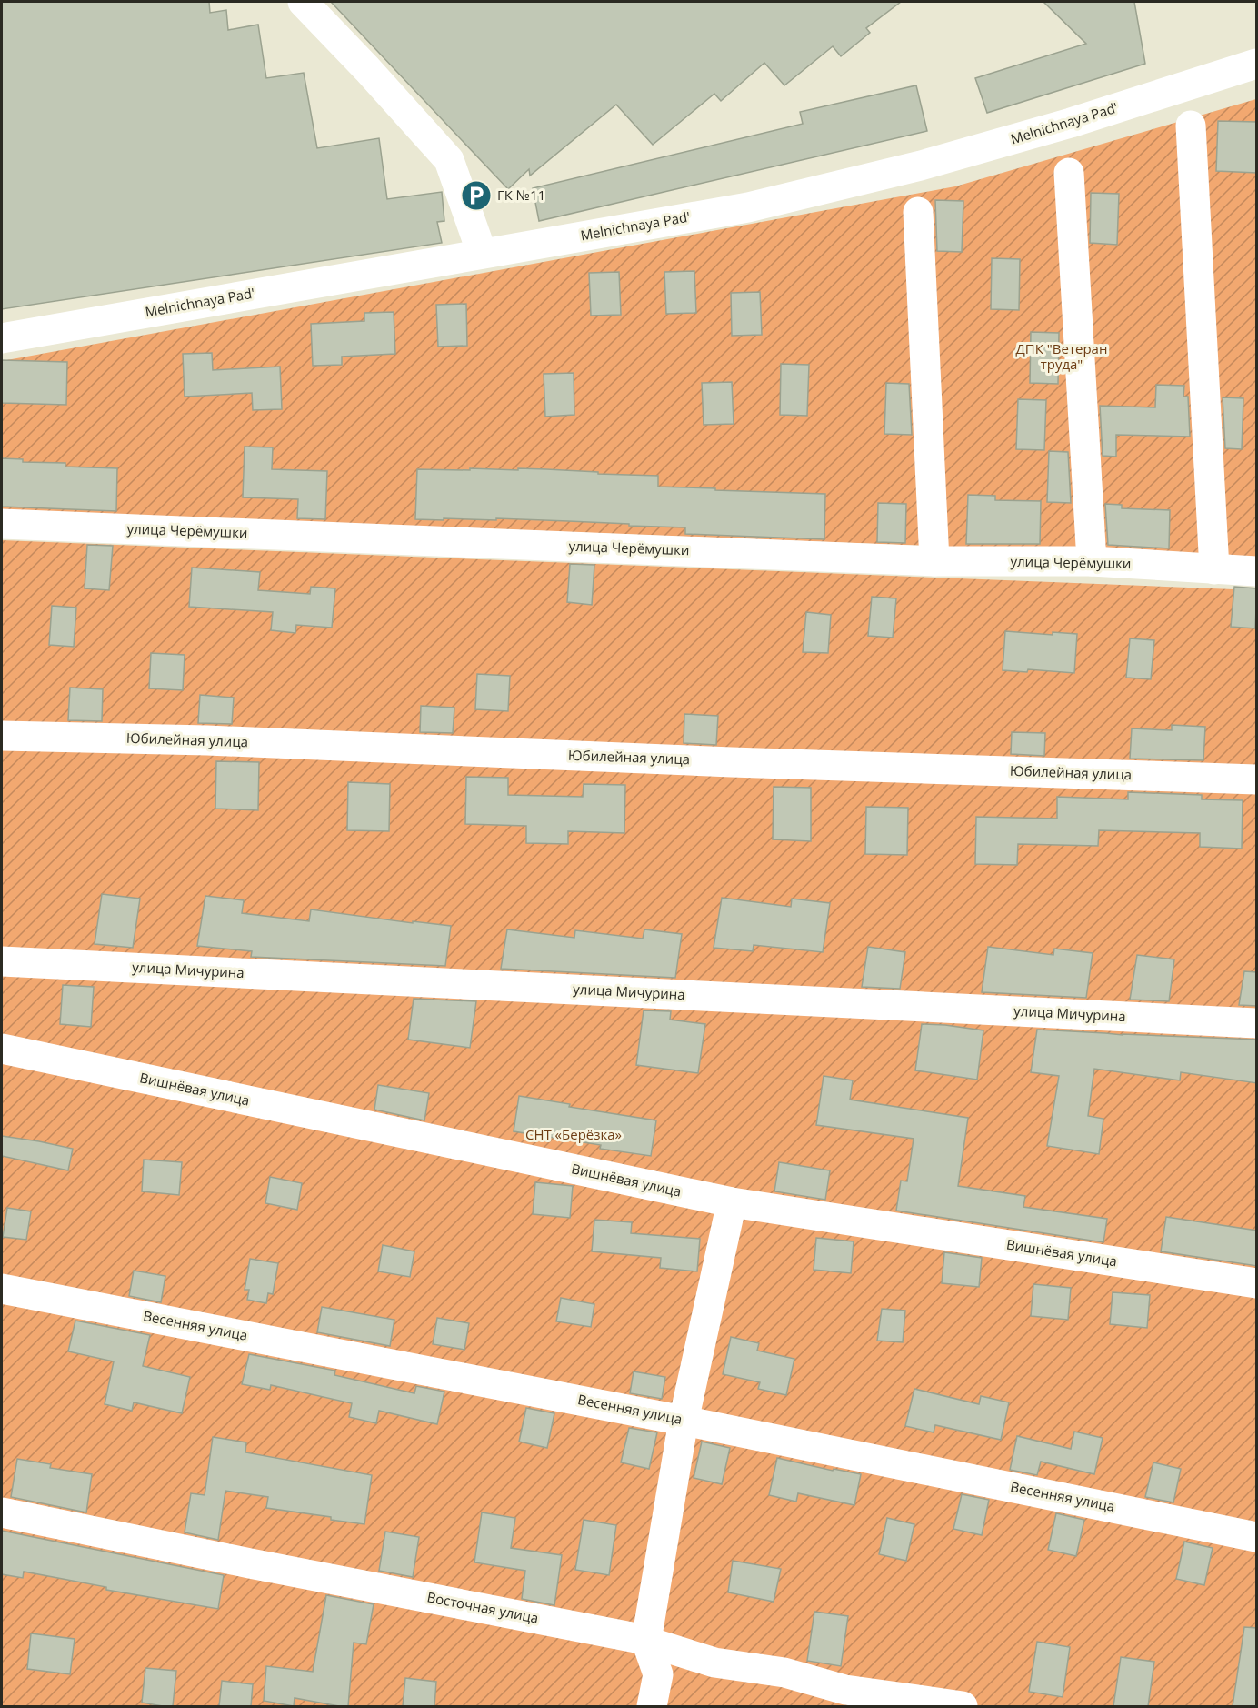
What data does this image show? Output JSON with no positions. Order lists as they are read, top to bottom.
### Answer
{
  "streets": {
    "street": [
      "Melnichnaya Pad'",
      "улица Черёмушки",
      "Юбилейная улица",
      "улица Мичурина",
      "Вишнёвая улица",
      "Весенняя улица",
      "Восточная улица"
    ]
  },
  "parks": ["ДПК \"Ветеран труда\"", "СНТ «Берёзка»"],
  "places": {
    "parking": ["ГК №11"]
  }
}
